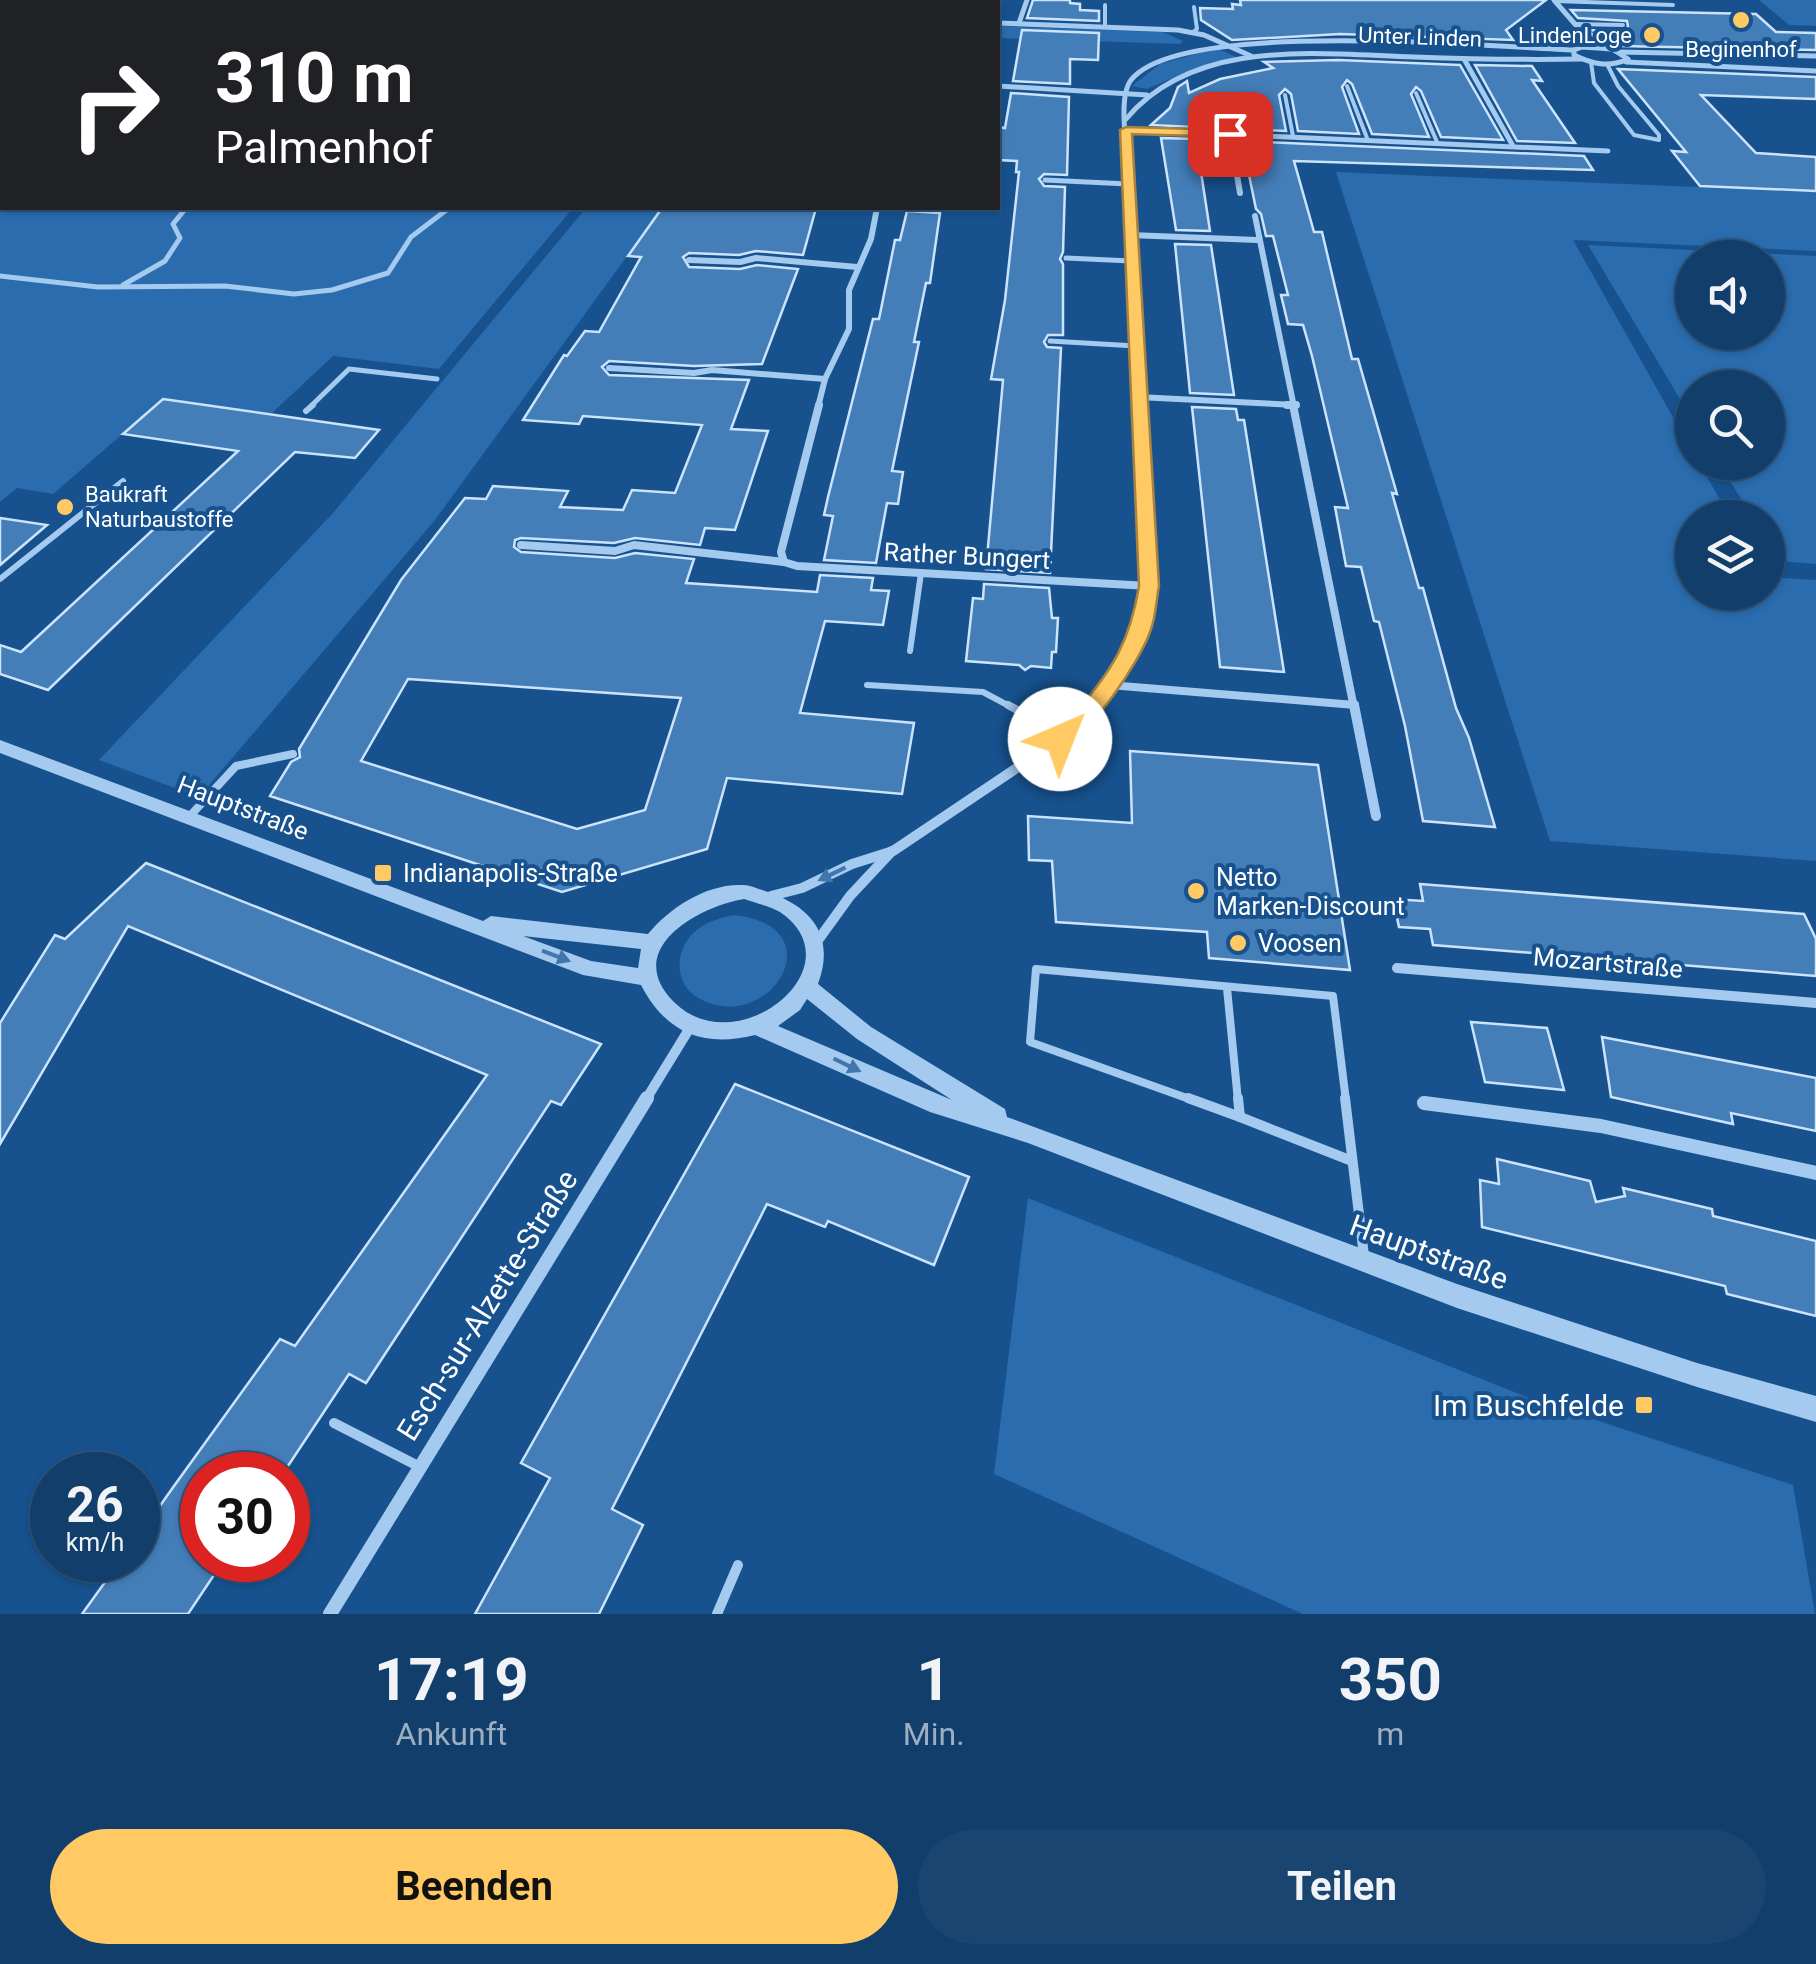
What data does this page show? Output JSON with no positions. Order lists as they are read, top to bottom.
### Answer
{
  "streets": {
    "street": [
      "Unter Linden",
      "Rather Bungert",
      "Hauptstraße",
      "Mozartstraße",
      "Esch-sur-Alzette-Straße"
    ]
  },
  "crossings": [
    ["Hauptstraße", "Esch-sur-Alzette-Straße"]
  ],
  "places": {
    "other": [
      "Beginenhof",
      "LindenLoge",
      "Baukraft Naturbaustoffe",
      "Netto Marken-Discount",
      "Voosen"
    ],
    "transit": ["Indianapolis-Straße", "Im Buschfelde"]
  },
  "page": {
    "turn": ["310 m", "Palmenhof"],
    "speed": "26 km/h",
    "limit": "30",
    "eta": [
      "17:19",
      "Ankunft",
      "1",
      "Min.",
      "350",
      "m"
    ],
    "buttons": ["Beenden", "Teilen"]
  }
}
